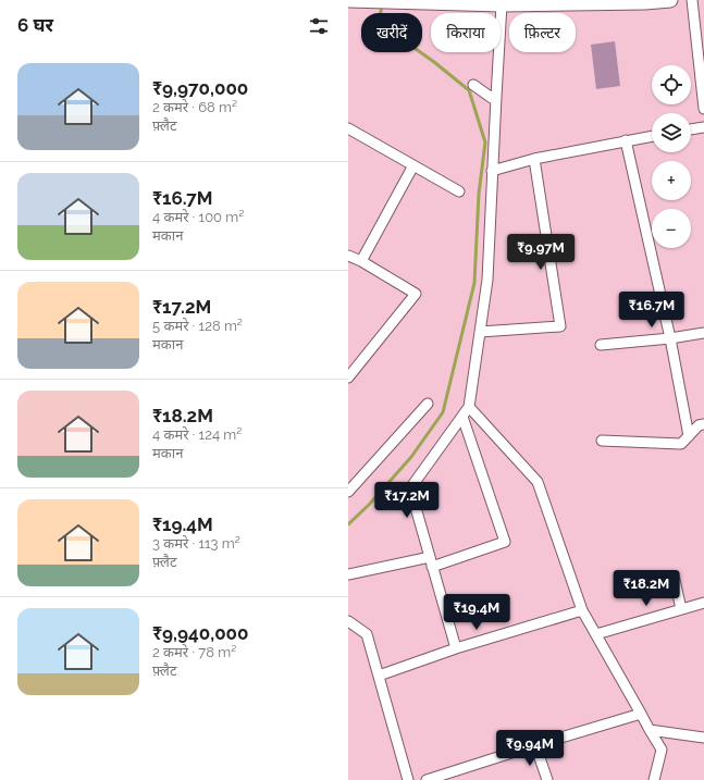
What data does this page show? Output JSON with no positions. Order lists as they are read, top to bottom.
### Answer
{
  "page": {
    "heading": "6 घर",
    "chip": ["खरीदें", "किराया", "फ़िल्टर"],
    "list": [
      {
        "name": "₹9,970,000",
        "note": "2 कमरे · 68 m² · फ़्लैट"
      },
      {
        "name": "₹16.7M",
        "note": "4 कमरे · 100 m² · मकान"
      },
      {
        "name": "₹17.2M",
        "note": "5 कमरे · 128 m² · मकान"
      },
      {
        "name": "₹18.2M",
        "note": "4 कमरे · 124 m² · मकान"
      },
      {
        "name": "₹19.4M",
        "note": "3 कमरे · 113 m² · फ़्लैट"
      },
      {
        "name": "₹9,940,000",
        "note": "2 कमरे · 78 m² · फ़्लैट"
      }
    ],
    "map_buttons": ["+", "−"],
    "price": [
      "₹9.97M",
      "₹16.7M",
      "₹17.2M",
      "₹18.2M",
      "₹19.4M",
      "₹9.94M"
    ]
  }
}
